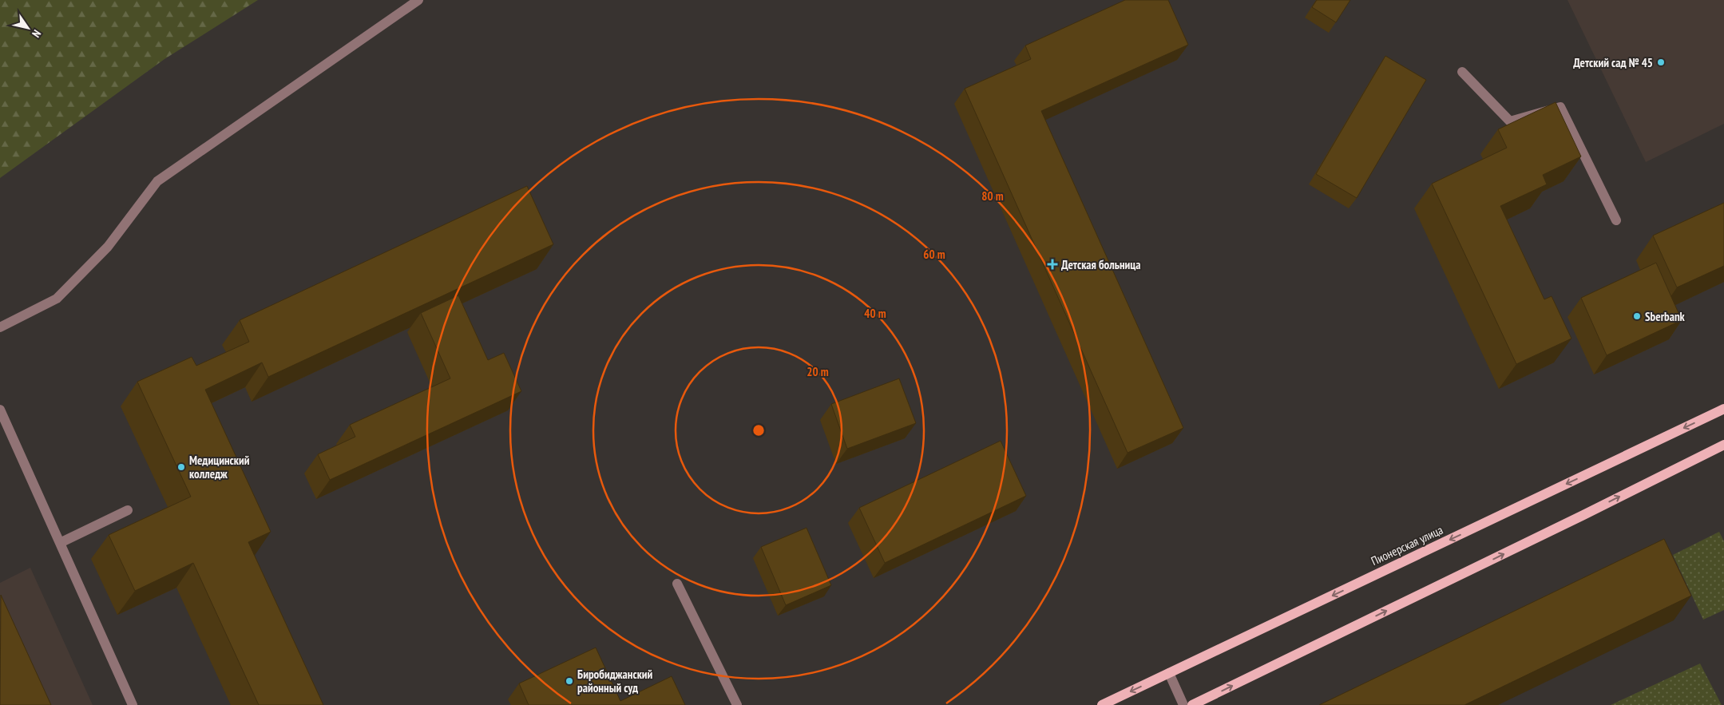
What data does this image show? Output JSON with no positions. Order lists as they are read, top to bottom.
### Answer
{
  "streets": {
    "main road": ["Пионерская улица"]
  },
  "places": {
    "other": [
      "Детский сад № 45",
      "Sberbank",
      "Медицинский колледж",
      "Биробиджанский районный суд"
    ],
    "health": ["Детская больница"]
  },
  "north": "bottom right",
  "rings": [
    "80 m",
    "60 m",
    "40 m",
    "20 m"
  ]
}
